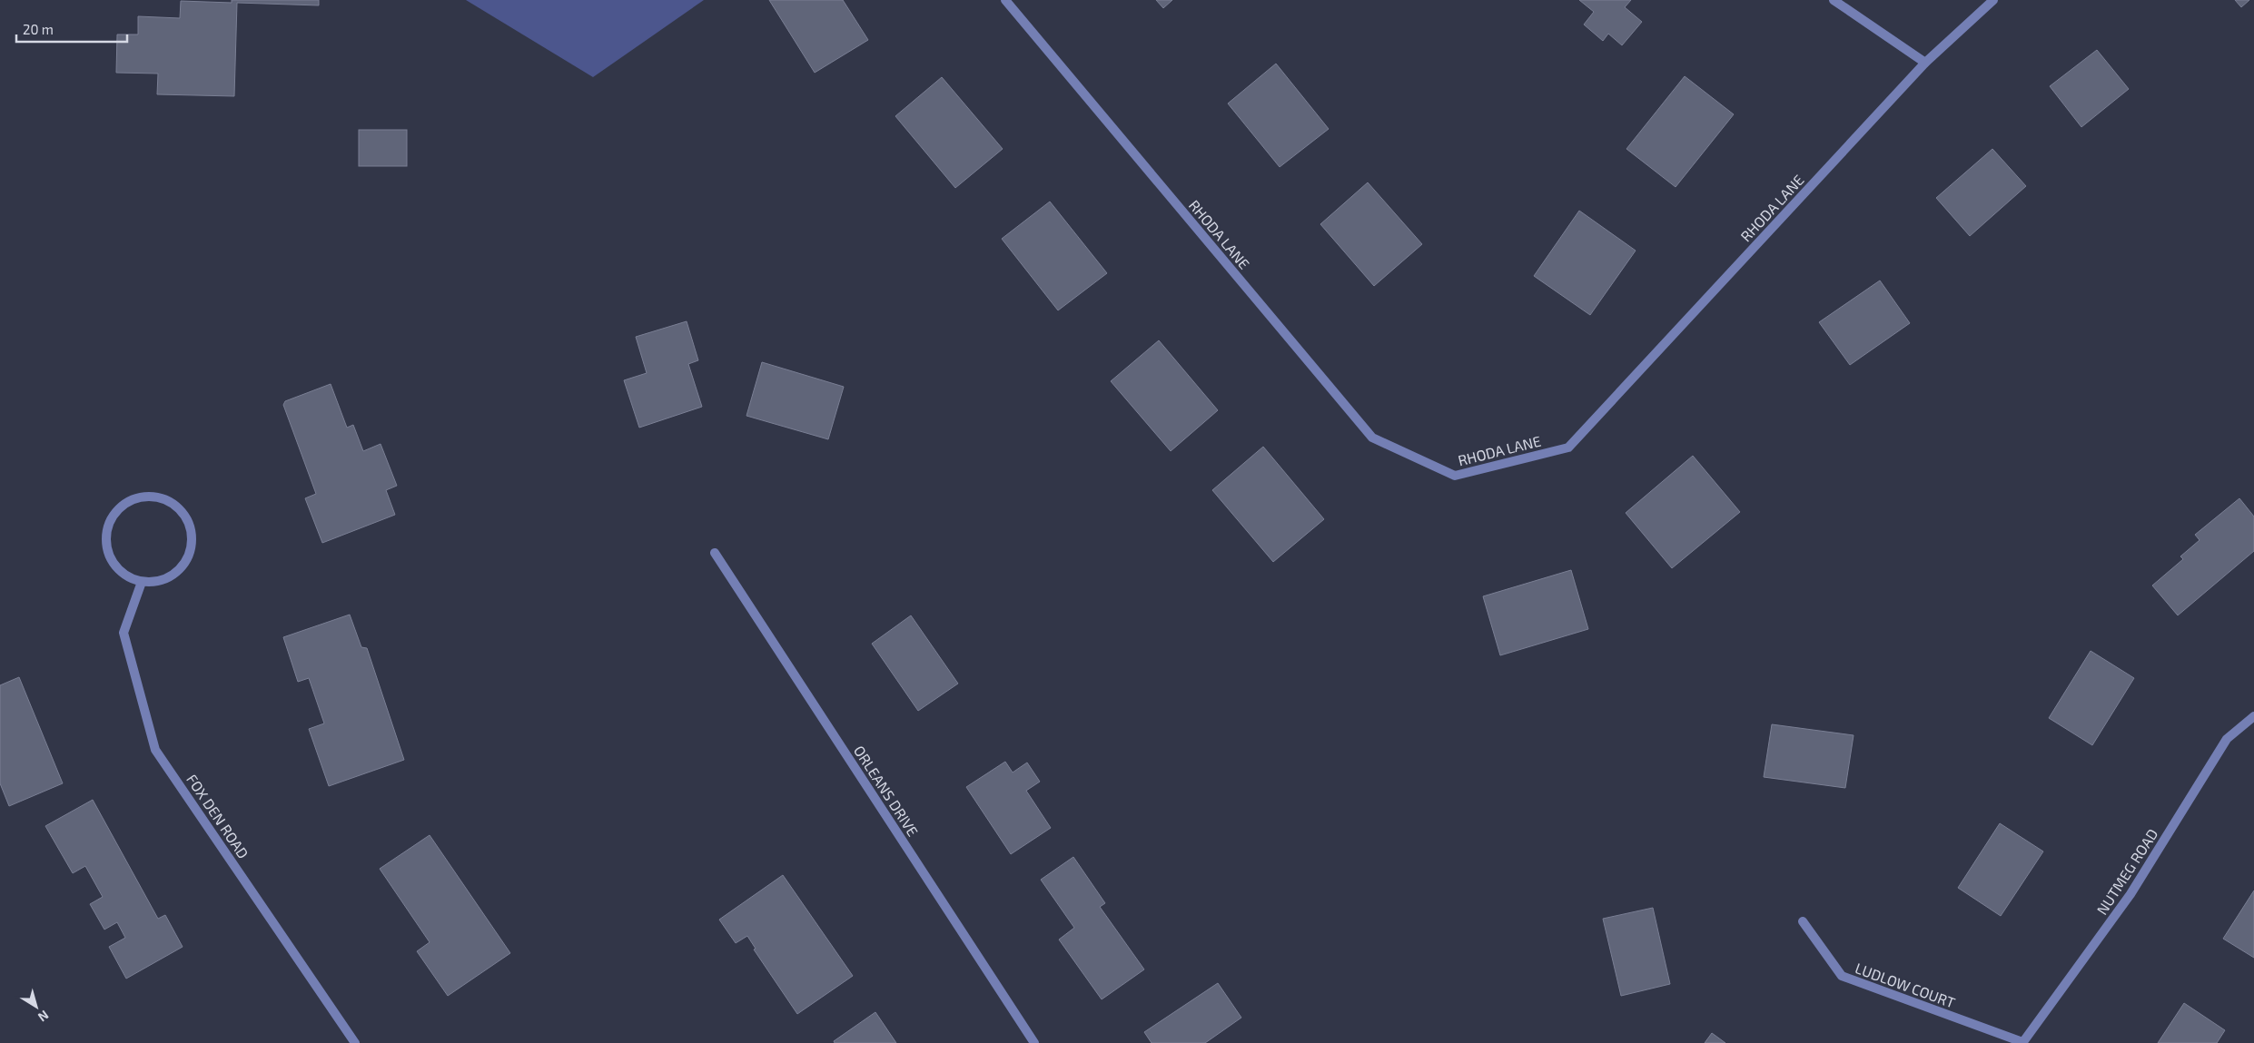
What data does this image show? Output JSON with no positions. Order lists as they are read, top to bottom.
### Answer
{
  "streets": {
    "street": [
      "RHODA LANE",
      "ORLEANS DRIVE",
      "FOX DEN ROAD",
      "NUTMEG ROAD",
      "LUDLOW COURT"
    ]
  },
  "crossings": [
    ["NUTMEG ROAD", "LUDLOW COURT"]
  ],
  "scale_bar": "20 m",
  "north": "bottom right"
}
